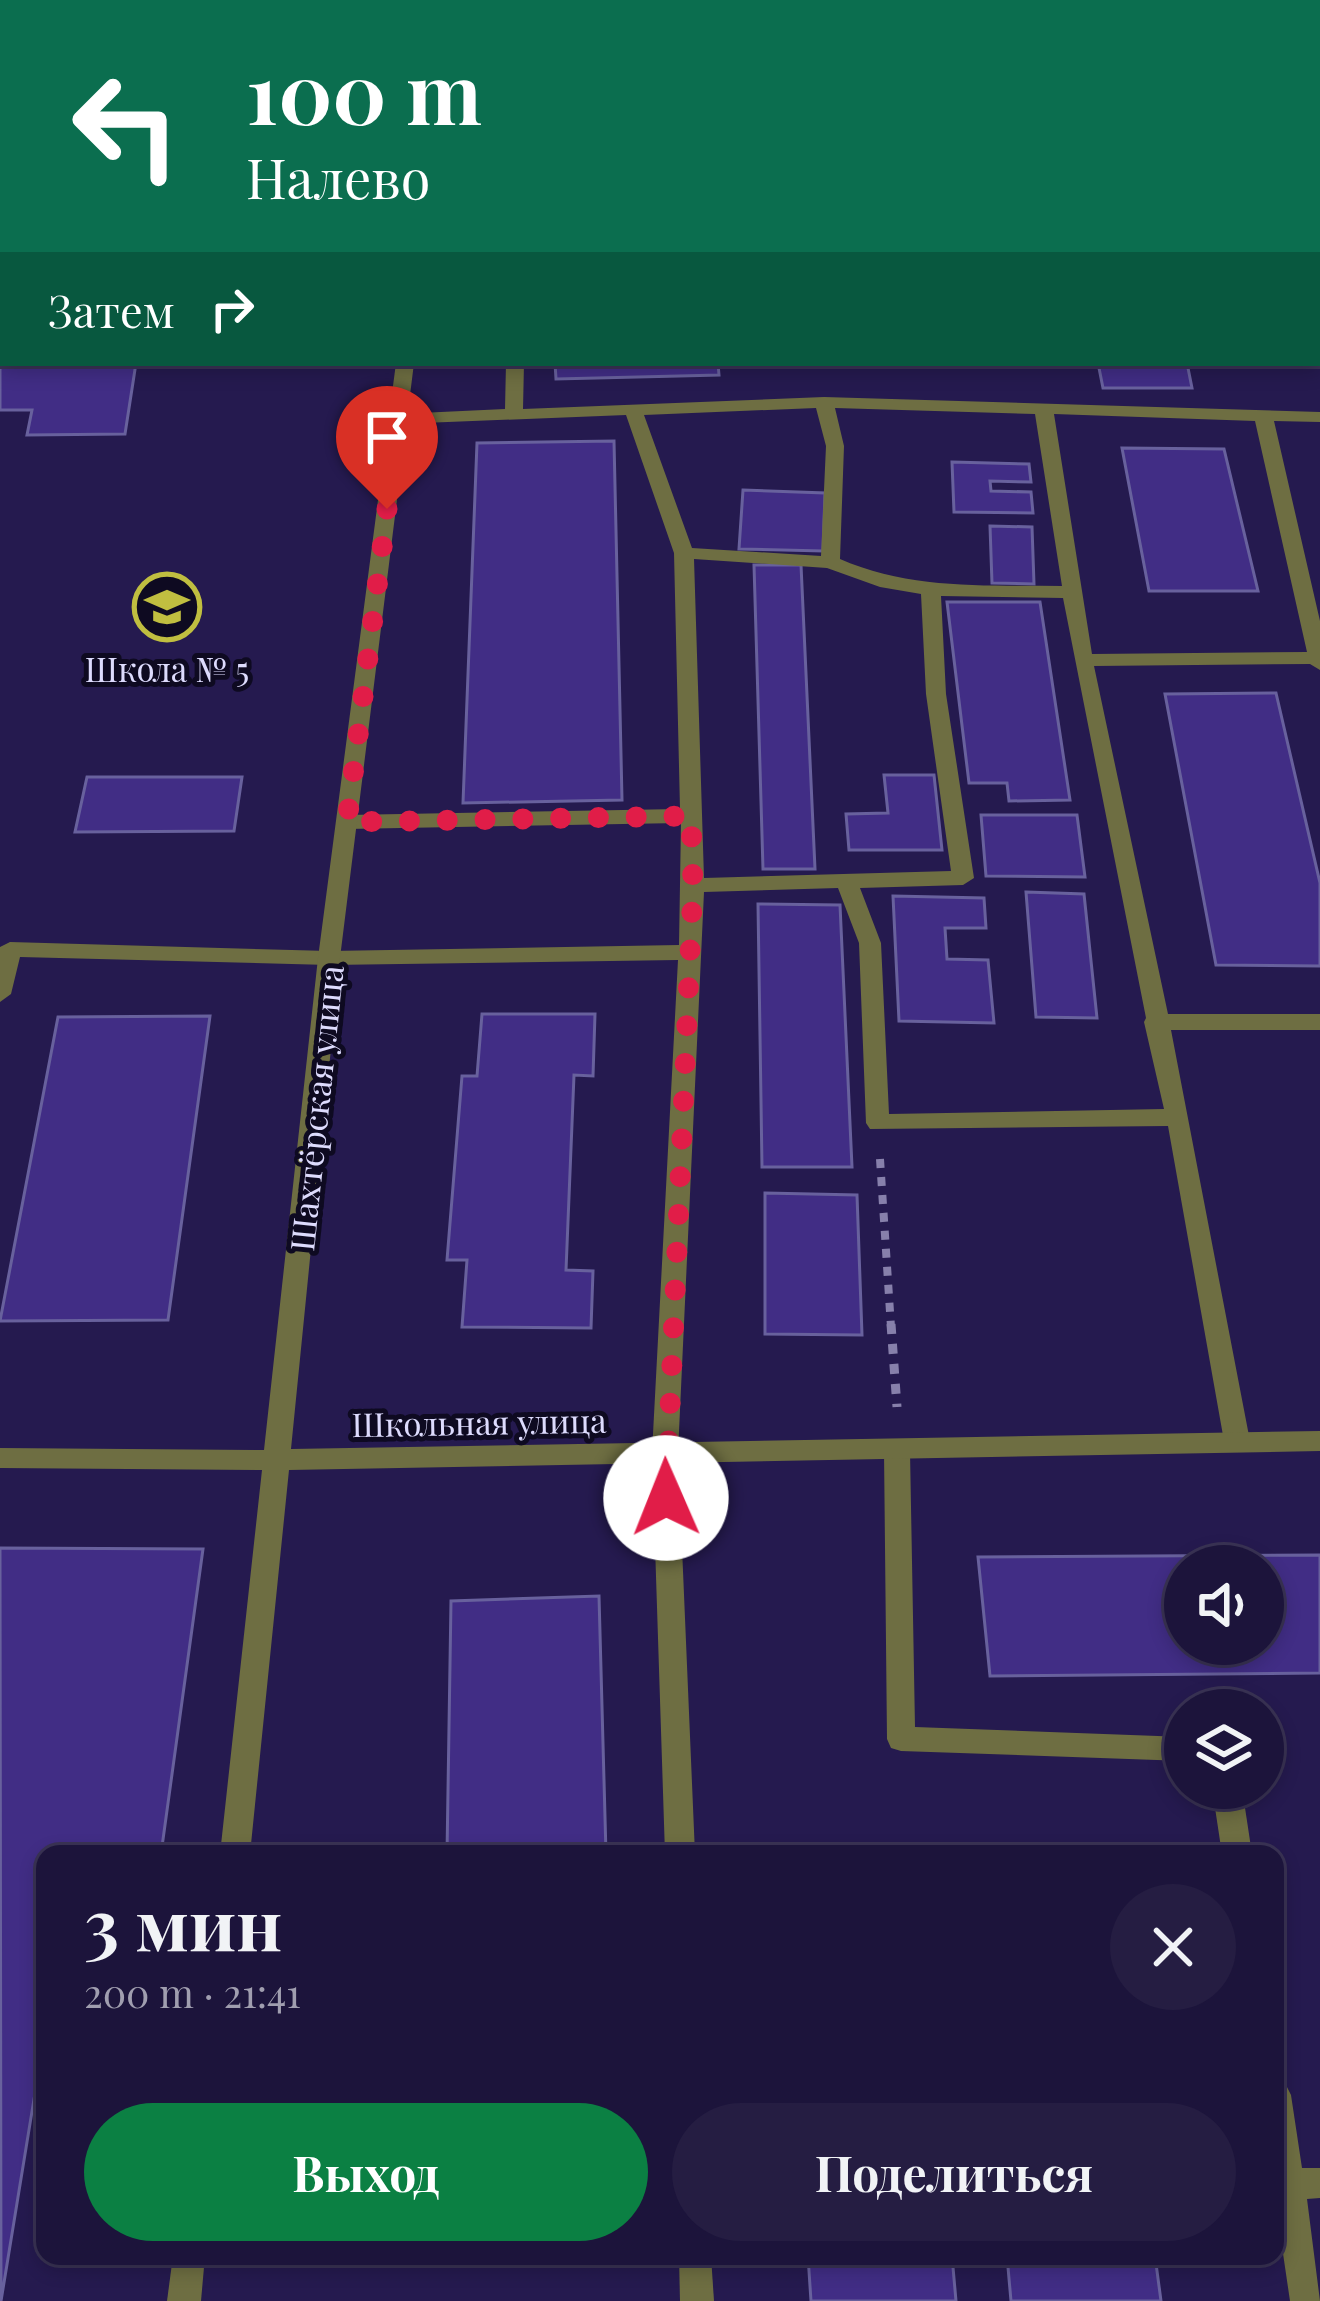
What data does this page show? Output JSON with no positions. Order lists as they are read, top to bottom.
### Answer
{
  "streets": {
    "street": ["Шахтёрская улица", "Школьная улица"]
  },
  "crossings": [
    ["Шахтёрская улица", "Школьная улица"]
  ],
  "places": {
    "school or university": ["Школа № 5"]
  },
  "page": {
    "turn": ["100 m", "Налево"],
    "then": "Затем",
    "heading": ["3 мин", "200 m · 21:41"],
    "buttons": ["Выход", "Поделиться"]
  }
}
